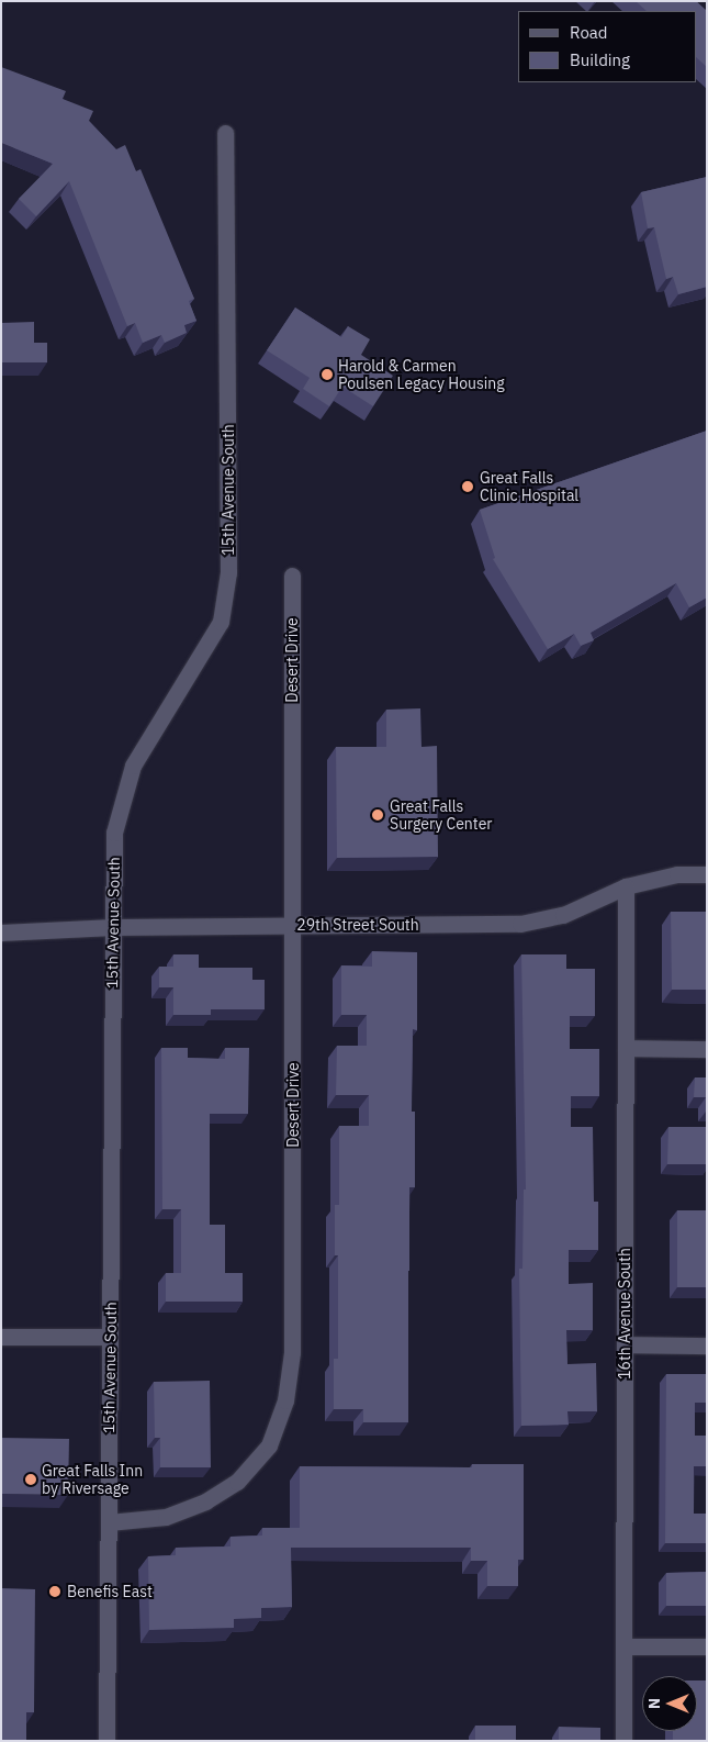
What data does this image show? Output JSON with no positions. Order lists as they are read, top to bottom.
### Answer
{
  "streets": {
    "street": [
      "15th Avenue South",
      "Desert Drive",
      "29th Street South",
      "16th Avenue South"
    ]
  },
  "crossings": [
    ["15th Avenue South", "Desert Drive"],
    ["15th Avenue South", "29th Street South"],
    ["Desert Drive", "29th Street South"],
    ["29th Street South", "16th Avenue South"]
  ],
  "places": [
    "Harold & Carmen Poulsen Legacy Housing",
    "Great Falls Clinic Hospital",
    "Great Falls Surgery Center",
    "Great Falls Inn by Riversage",
    "Benefis East"
  ],
  "legend": ["Road", "Building"],
  "north": "left"
}
